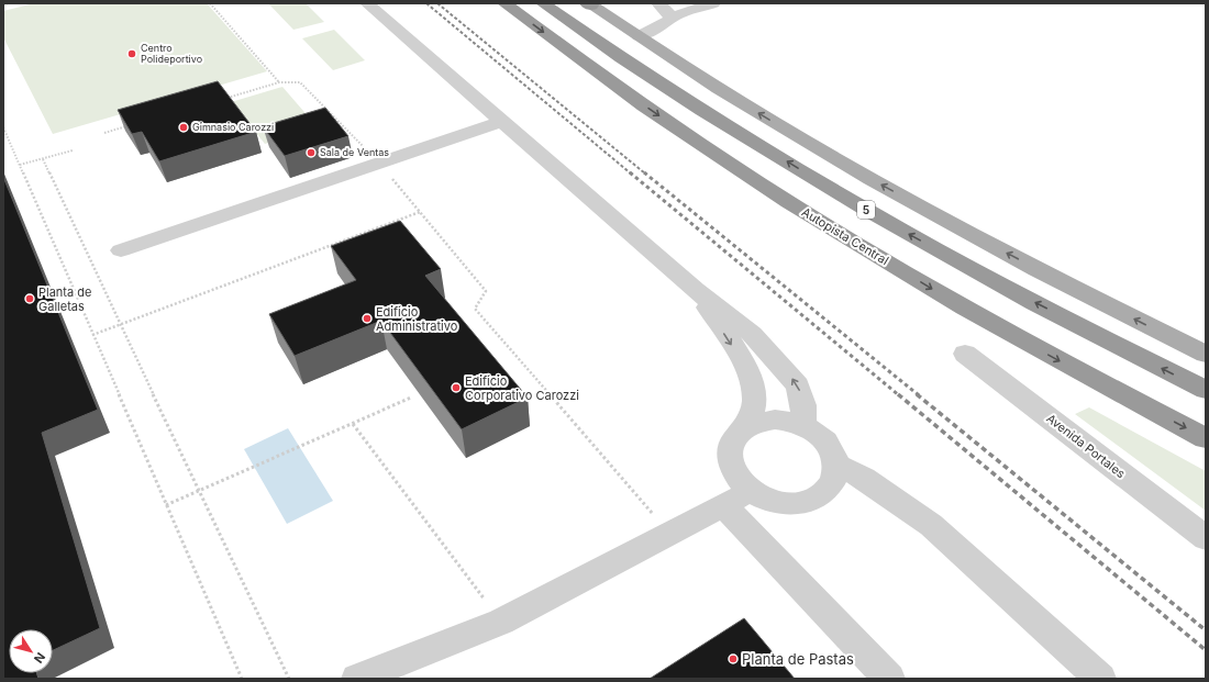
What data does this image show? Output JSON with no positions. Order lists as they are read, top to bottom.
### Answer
{
  "streets": {
    "highway": ["5", "Autopista Central"],
    "street": ["Avenida Portales"]
  },
  "places": [
    "Centro Polideportivo",
    "Gimnasio Carozzi",
    "Sala de Ventas",
    "Planta de Galletas",
    "Edificio Administrativo",
    "Edificio Corporativo Carozzi",
    "Planta de Pastas"
  ],
  "north": "bottom right"
}
